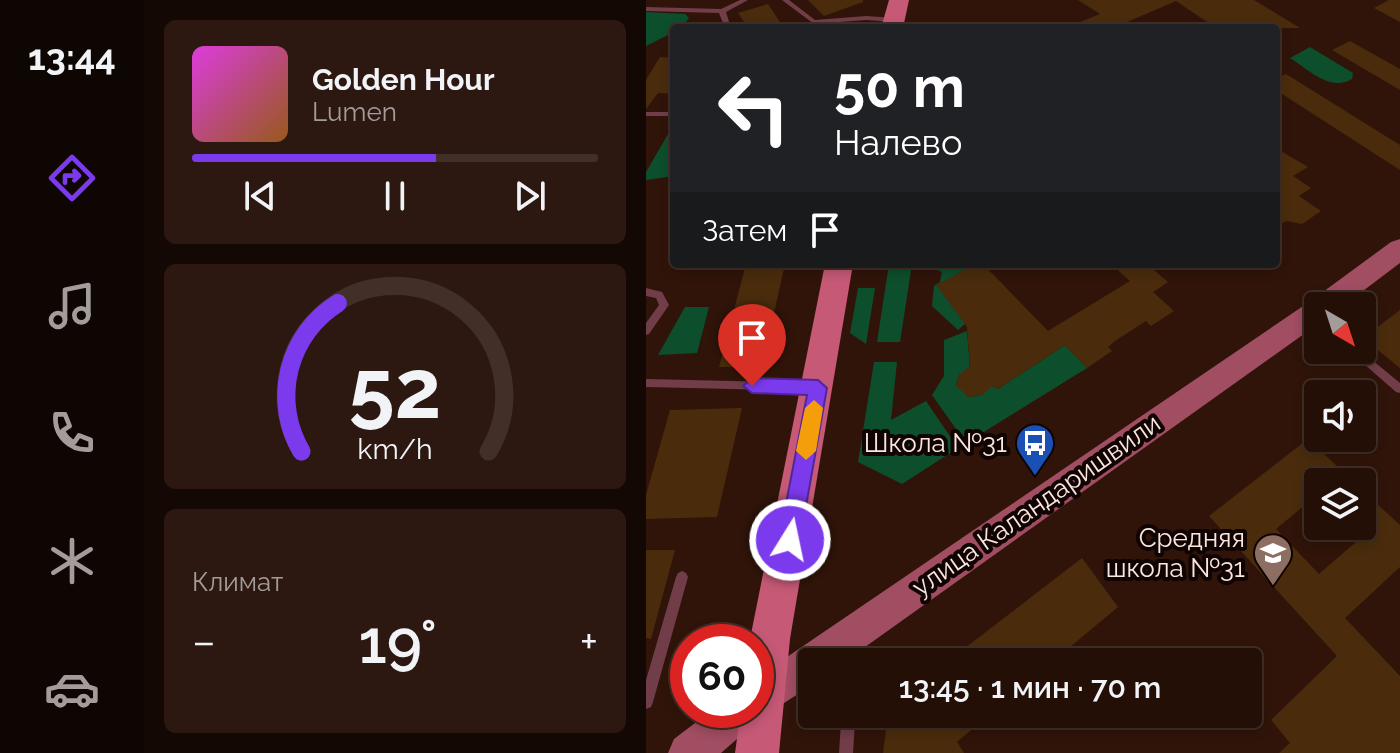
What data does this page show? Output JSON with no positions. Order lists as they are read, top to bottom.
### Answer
{
  "streets": {
    "street": ["улица Каландаришвили"]
  },
  "places": {
    "bus stop": ["Школа №31"],
    "school or university": ["Средняя школа №31"]
  },
  "north": "bottom right",
  "page": {
    "tabs": "13:44",
    "turn": ["50 m", "Налево"],
    "song": ["Golden Hour", "Lumen"],
    "then": "Затем",
    "tile": "Климат",
    "heat": ["−", "19°", "+"],
    "limit": "60",
    "trip": "13:45 · 1 мин · 70 m",
    "gauge": ["52", "km/h"]
  }
}
